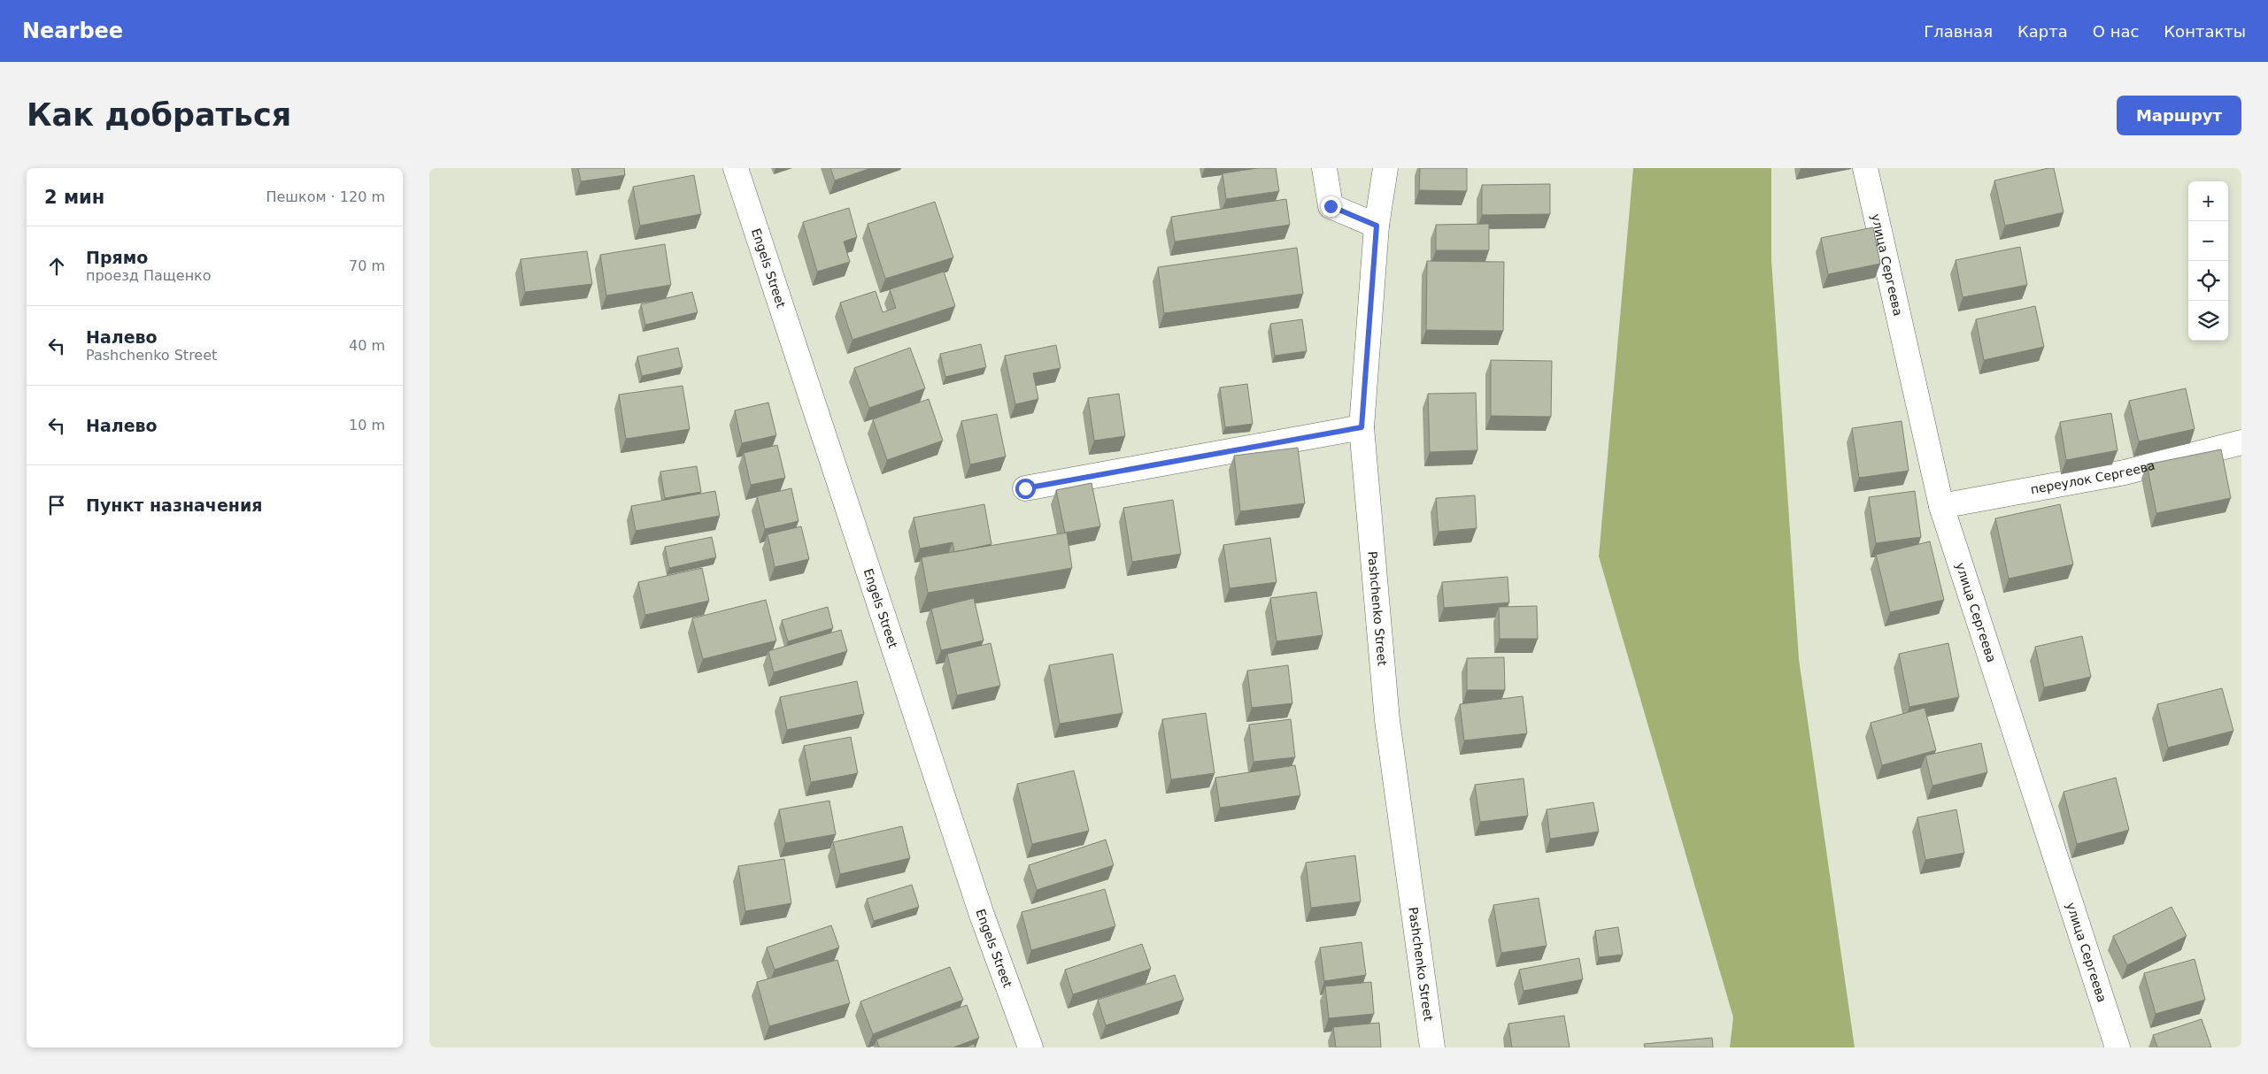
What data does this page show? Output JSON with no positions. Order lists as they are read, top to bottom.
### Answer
{
  "streets": {
    "street": [
      "улица Сергеева",
      "Engels Street",
      "переулок Сергеева",
      "Pashchenko Street"
    ]
  },
  "crossings": [
    ["улица Сергеева", "переулок Сергеева"]
  ],
  "page": {
    "header": "Nearbee",
    "nav": [
      "Главная",
      "Карта",
      "О нас",
      "Контакты"
    ],
    "buttons": "Маршрут",
    "title": "Как добраться",
    "heading": ["2 мин", "Пешком · 120 m"],
    "map_buttons": ["+", "−"],
    "list": [
      ["Прямо", "проезд Пащенко", "70 m"],
      ["Налево", "Pashchenko Street", "40 m"],
      ["Налево", "10 m"],
      "Пункт назначения"
    ]
  }
}
